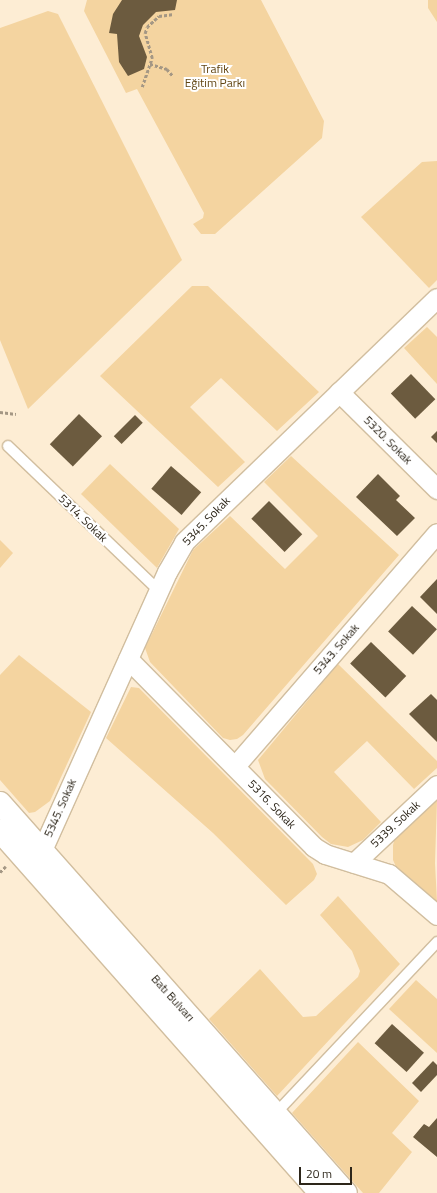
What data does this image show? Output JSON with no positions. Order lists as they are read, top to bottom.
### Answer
{
  "streets": {
    "street": [
      "5320. Sokak",
      "5345. Sokak",
      "5343. Sokak",
      "5316. Sokak",
      "5339. Sokak",
      "Batı Bulvarı"
    ],
    "lane": ["5314. Sokak"]
  },
  "crossings": [
    ["5320. Sokak", "5345. Sokak"],
    ["5314. Sokak", "5345. Sokak"],
    ["5345. Sokak", "5316. Sokak"],
    ["5345. Sokak", "Batı Bulvarı"],
    ["5343. Sokak", "5316. Sokak"],
    ["5316. Sokak", "5339. Sokak"]
  ],
  "parks": ["Trafik Eğitim Parkı"],
  "scale_bar": "20 m"
}
